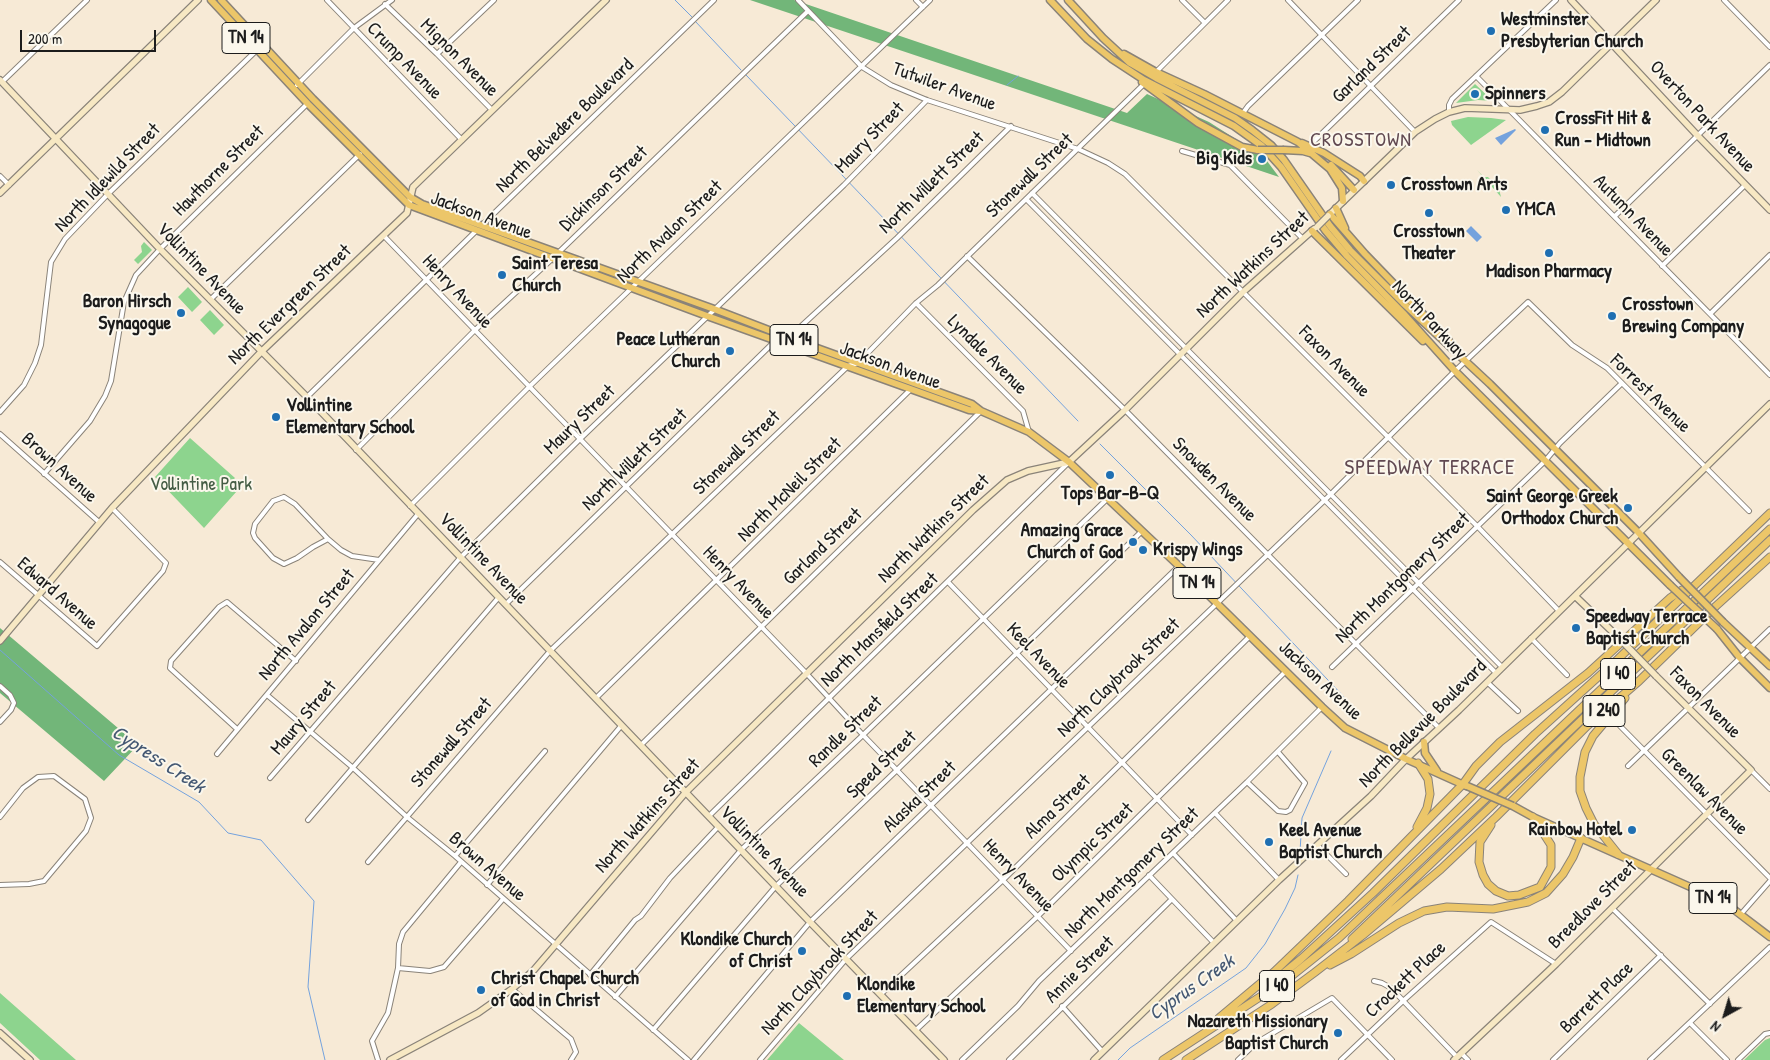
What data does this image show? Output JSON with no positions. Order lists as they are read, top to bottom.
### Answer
{
  "streets": {
    "highway": ["I 40", "I 240"],
    "main road": ["TN 14", "Jackson Avenue", "North Parkway"],
    "street": [
      "Mignon Avenue",
      "Crump Avenue",
      "Garland Street",
      "Tutwiler Avenue",
      "Overton Park Avenue",
      "North Belvedere Boulevard",
      "Maury Street",
      "Hawthorne Street",
      "Stonewall Street",
      "North Idlewild Street",
      "North Willett Street",
      "Dickinson Street",
      "Autumn Avenue",
      "North Avalon Street",
      "North Watkins Street",
      "Vollintine Avenue",
      "Henry Avenue",
      "North Evergreen Street",
      "Lyndale Avenue",
      "Faxon Avenue",
      "Forrest Avenue",
      "Brown Avenue",
      "Snowden Avenue",
      "North McNeil Street",
      "North Montgomery Street",
      "Edward Avenue",
      "North Mansfield Street",
      "Keel Avenue",
      "North Claybrook Street",
      "North Bellevue Boulevard",
      "Randle Street",
      "Speed Street",
      "Greenlaw Avenue",
      "Alaska Street",
      "Alma Street",
      "Olympic Street",
      "Breedlove Street",
      "Annie Street",
      "Crockett Place",
      "Barrett Place"
    ]
  },
  "crossings": [
    ["Mignon Avenue", "North Evergreen Street"],
    ["Crump Avenue", "North Evergreen Street"],
    ["Garland Street", "Jackson Avenue"],
    ["Garland Street", "Vollintine Avenue"],
    ["Garland Street", "Henry Avenue"],
    ["Tutwiler Avenue", "Maury Street"],
    ["Tutwiler Avenue", "Stonewall Street"],
    ["Tutwiler Avenue", "North Willett Street"],
    ["Tutwiler Avenue", "Dickinson Street"],
    ["Tutwiler Avenue", "North Avalon Street"],
    ["Tutwiler Avenue", "Faxon Avenue"],
    ["Overton Park Avenue", "North Watkins Street"],
    ["North Belvedere Boulevard", "Jackson Avenue"],
    ["North Belvedere Boulevard", "Vollintine Avenue"],
    ["North Belvedere Boulevard", "Henry Avenue"],
    ["Maury Street", "Jackson Avenue"],
    ["Maury Street", "Vollintine Avenue"],
    ["Maury Street", "Henry Avenue"],
    ["Maury Street", "Brown Avenue"],
    ["Hawthorne Street", "Jackson Avenue"],
    ["Hawthorne Street", "Vollintine Avenue"],
    ["Hawthorne Street", "Brown Avenue"],
    ["Stonewall Street", "Jackson Avenue"],
    ["Stonewall Street", "Vollintine Avenue"],
    ["Stonewall Street", "Henry Avenue"],
    ["Stonewall Street", "Lyndale Avenue"],
    ["Stonewall Street", "Faxon Avenue"],
    ["Stonewall Street", "Brown Avenue"],
    ["Stonewall Street", "Snowden Avenue"],
    ["North Idlewild Street", "Jackson Avenue"],
    ["North Idlewild Street", "Vollintine Avenue"],
    ["North Willett Street", "Jackson Avenue"],
    ["North Willett Street", "Vollintine Avenue"],
    ["North Willett Street", "Henry Avenue"],
    ["Dickinson Street", "Jackson Avenue"],
    ["Dickinson Street", "Vollintine Avenue"],
    ["Dickinson Street", "Henry Avenue"],
    ["Jackson Avenue", "North Avalon Street"],
    ["Jackson Avenue", "North Watkins Street"],
    ["Jackson Avenue", "North Evergreen Street"],
    ["Jackson Avenue", "Lyndale Avenue"],
    ["Jackson Avenue", "North McNeil Street"],
    ["Jackson Avenue", "North Montgomery Street"],
    ["Jackson Avenue", "North Mansfield Street"],
    ["Jackson Avenue", "North Claybrook Street"],
    ["Jackson Avenue", "North Bellevue Boulevard"],
    ["Jackson Avenue", "Randle Street"],
    ["Jackson Avenue", "Speed Street"],
    ["Jackson Avenue", "Alaska Street"],
    ["Jackson Avenue", "Alma Street"],
    ["Jackson Avenue", "Olympic Street"],
    ["Jackson Avenue", "Breedlove Street"],
    ["Autumn Avenue", "North Watkins Street"],
    ["North Avalon Street", "Vollintine Avenue"],
    ["North Avalon Street", "Henry Avenue"],
    ["North Avalon Street", "Brown Avenue"],
    ["North Watkins Street", "Vollintine Avenue"],
    ["North Watkins Street", "Henry Avenue"],
    ["North Watkins Street", "Faxon Avenue"],
    ["North Watkins Street", "Brown Avenue"],
    ["North Watkins Street", "Snowden Avenue"],
    ["North Watkins Street", "North Mansfield Street"],
    ["Vollintine Avenue", "North Evergreen Street"],
    ["Vollintine Avenue", "North McNeil Street"],
    ["Vollintine Avenue", "North Mansfield Street"],
    ["Vollintine Avenue", "North Claybrook Street"],
    ["Vollintine Avenue", "Randle Street"],
    ["Vollintine Avenue", "Speed Street"],
    ["Vollintine Avenue", "Alaska Street"],
    ["Vollintine Avenue", "Alma Street"],
    ["Vollintine Avenue", "Olympic Street"],
    ["Henry Avenue", "North Evergreen Street"],
    ["Henry Avenue", "North McNeil Street"],
    ["Henry Avenue", "North Montgomery Street"],
    ["Henry Avenue", "North Mansfield Street"],
    ["Henry Avenue", "North Claybrook Street"],
    ["Henry Avenue", "Randle Street"],
    ["Henry Avenue", "Speed Street"],
    ["Henry Avenue", "Alaska Street"],
    ["Henry Avenue", "Alma Street"],
    ["Henry Avenue", "Olympic Street"],
    ["North Evergreen Street", "Brown Avenue"],
    ["North Evergreen Street", "Edward Avenue"],
    ["North Parkway", "North Montgomery Street"],
    ["North Parkway", "North Claybrook Street"],
    ["North Parkway", "North Bellevue Boulevard"],
    ["Faxon Avenue", "North Montgomery Street"],
    ["Faxon Avenue", "North Claybrook Street"],
    ["Faxon Avenue", "North Bellevue Boulevard"],
    ["Faxon Avenue", "Breedlove Street"],
    ["Forrest Avenue", "North Montgomery Street"],
    ["Forrest Avenue", "North Claybrook Street"],
    ["Forrest Avenue", "North Bellevue Boulevard"],
    ["Brown Avenue", "Randle Street"],
    ["Brown Avenue", "Speed Street"],
    ["Snowden Avenue", "North Montgomery Street"],
    ["Snowden Avenue", "North Claybrook Street"],
    ["Snowden Avenue", "North Bellevue Boulevard"],
    ["North Montgomery Street", "Keel Avenue"],
    ["North Mansfield Street", "Keel Avenue"],
    ["Keel Avenue", "North Claybrook Street"],
    ["Keel Avenue", "Randle Street"],
    ["Keel Avenue", "Speed Street"],
    ["Keel Avenue", "Alaska Street"],
    ["Keel Avenue", "Alma Street"],
    ["Keel Avenue", "Olympic Street"],
    ["I 40", "I 240"],
    ["Greenlaw Avenue", "Breedlove Street"],
    ["Breedlove Street", "Crockett Place"]
  ],
  "districts": ["CROSSTOWN", "SPEEDWAY TERRACE"],
  "water": ["Cypress Creek", "Cyprus Creek"],
  "parks": ["Vollintine Park"],
  "places": [
    "Westminster Presbyterian Church",
    "Spinners",
    "CrossFit Hit & Run - Midtown",
    "Big Kids",
    "Crosstown Arts",
    "YMCA",
    "Crosstown Theater",
    "Madison Pharmacy",
    "Saint Teresa Church",
    "Baron Hirsch Synagogue",
    "Crosstown Brewing Company",
    "Peace Lutheran Church",
    "Vollintine Elementary School",
    "Tops Bar-B-Q",
    "Saint George Greek Orthodox Church",
    "Amazing Grace Church of God",
    "Krispy Wings",
    "Speedway Terrace Baptist Church",
    "Rainbow Hotel",
    "Keel Avenue Baptist Church",
    "Klondike Church of Christ",
    "Christ Chapel Church of God in Christ",
    "Klondike Elementary School",
    "Nazareth Missionary Baptist Church"
  ],
  "scale_bar": "200 m",
  "north": "bottom left"
}
